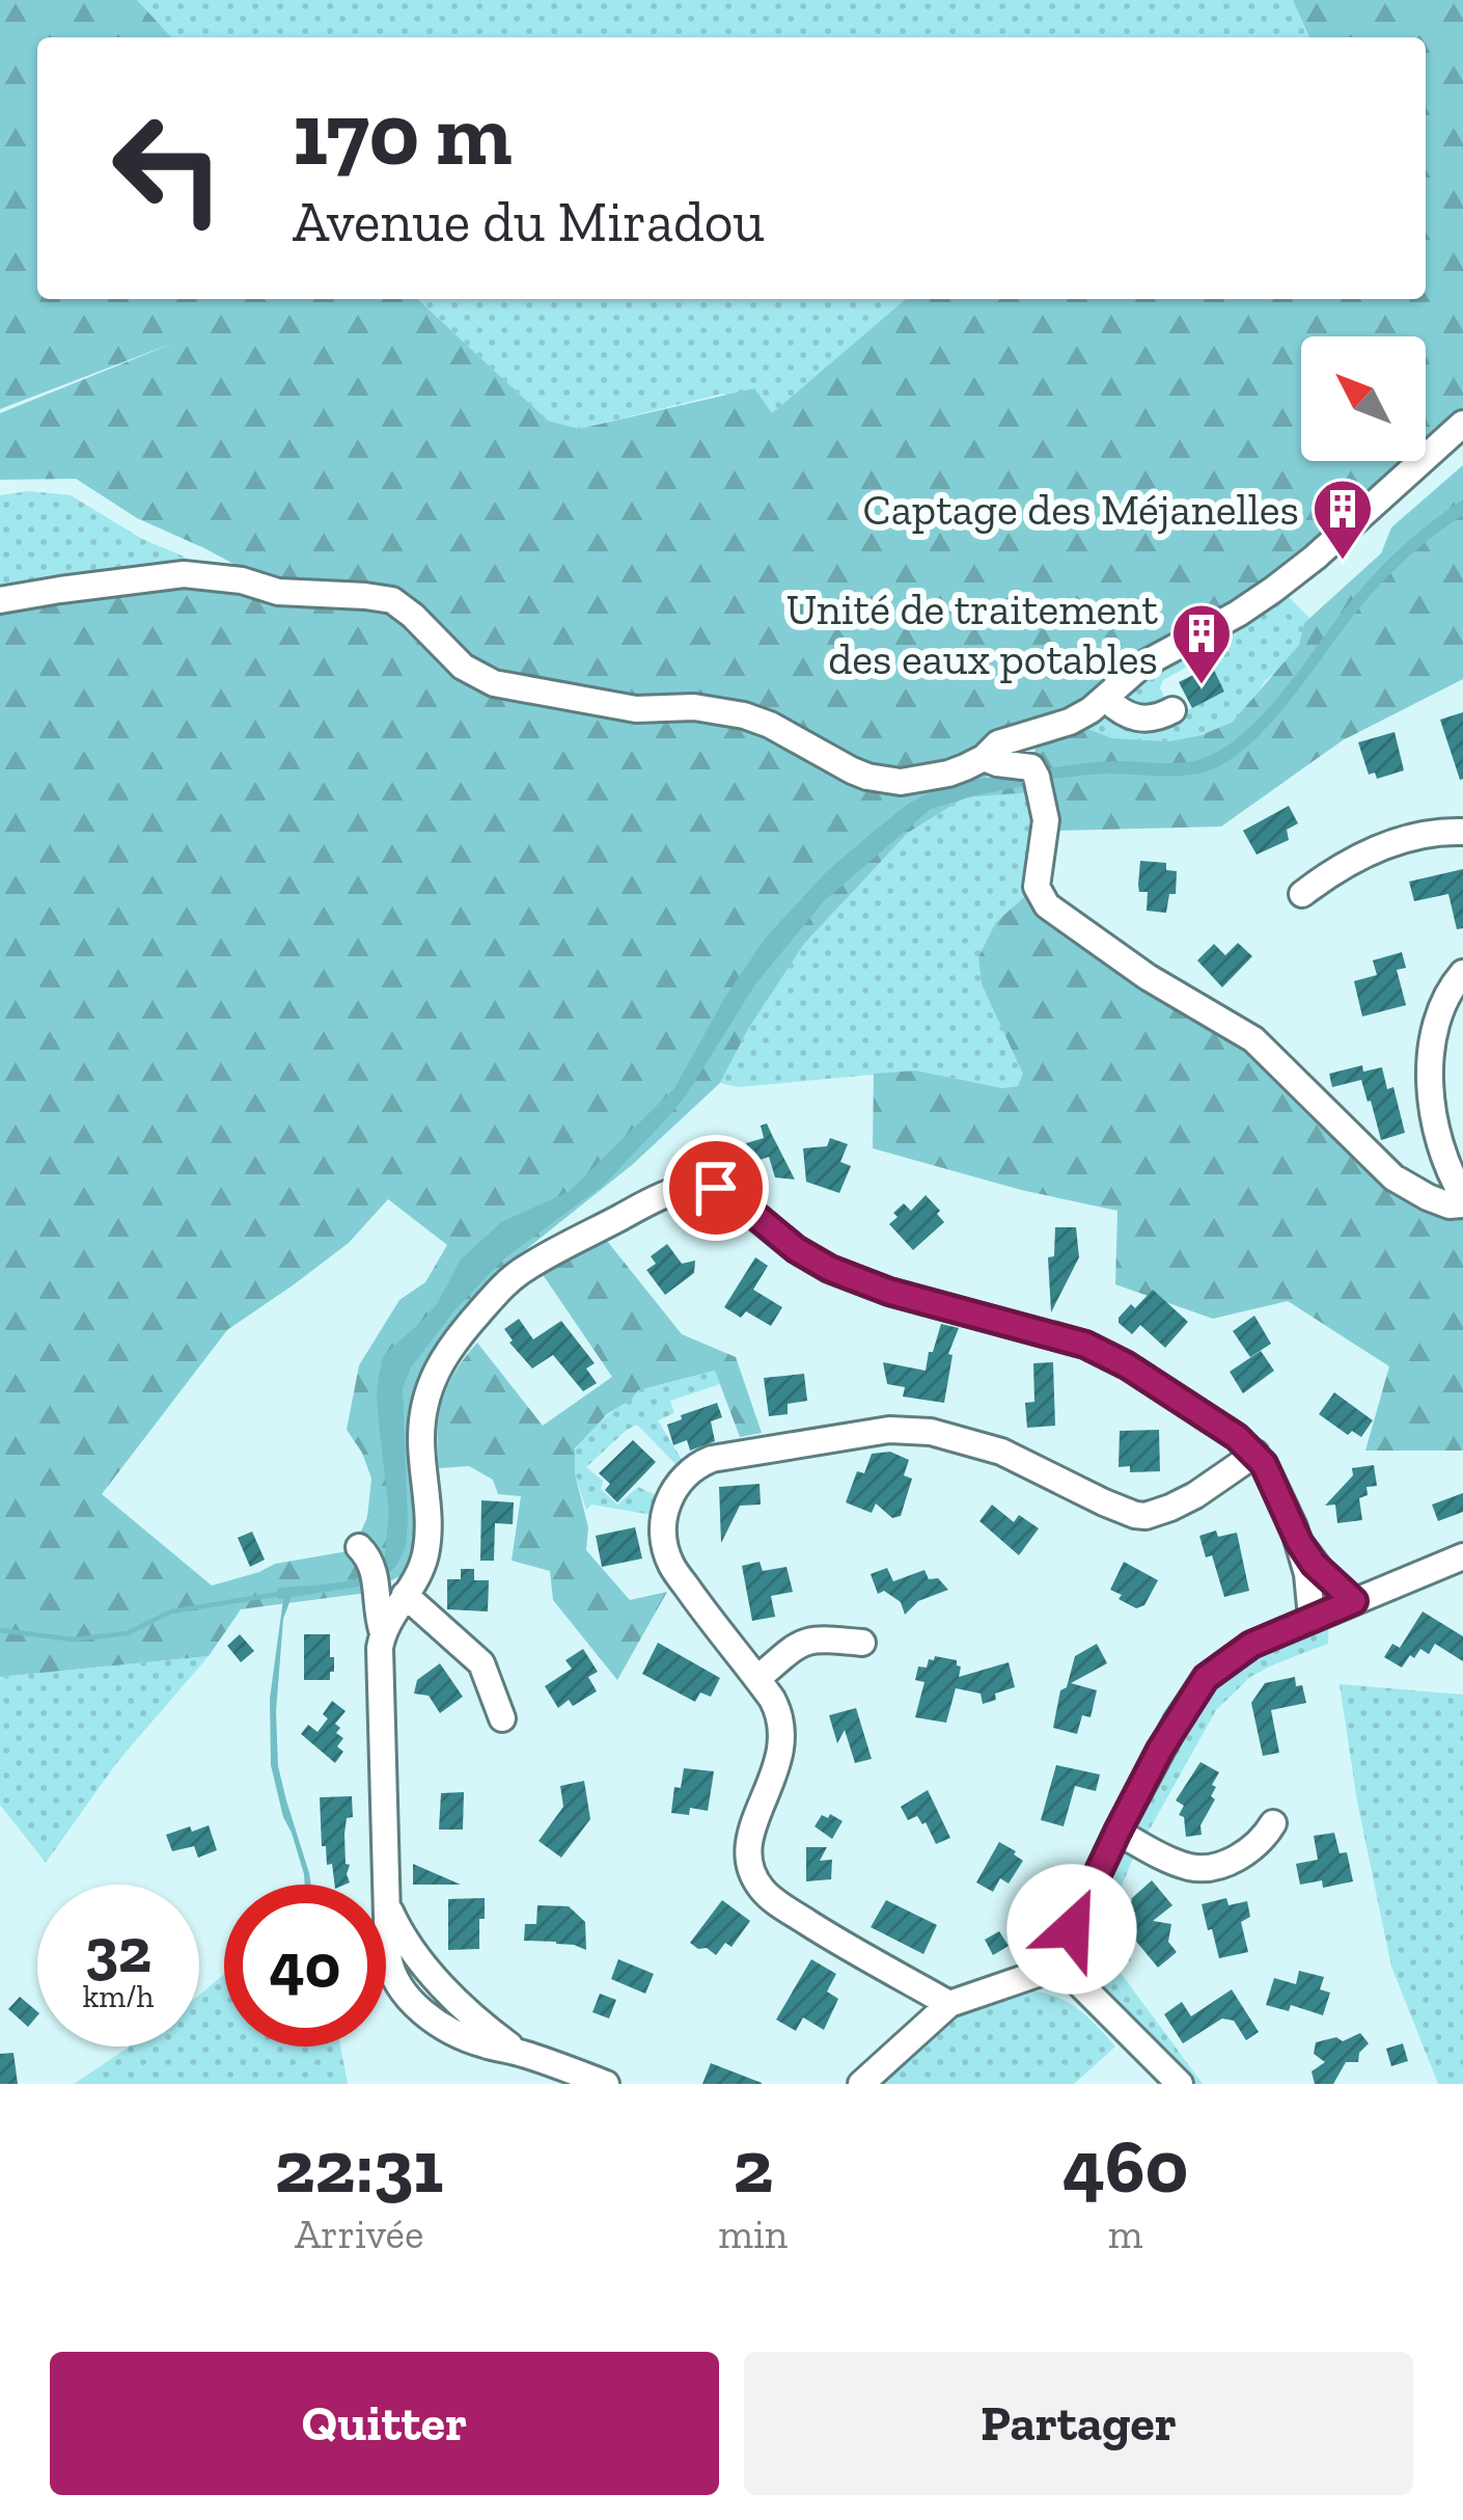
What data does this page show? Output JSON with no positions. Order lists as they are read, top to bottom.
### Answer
{
  "places": {
    "building": ["Captage des Méjanelles", "Unité de traitement des eaux potables"]
  },
  "north": "top left",
  "page": {
    "turn": ["170 m", "Avenue du Miradou"],
    "speed": "32 km/h",
    "limit": "40",
    "eta": [
      "22:31",
      "Arrivée",
      "2",
      "min",
      "460",
      "m"
    ],
    "buttons": ["Quitter", "Partager"]
  }
}
